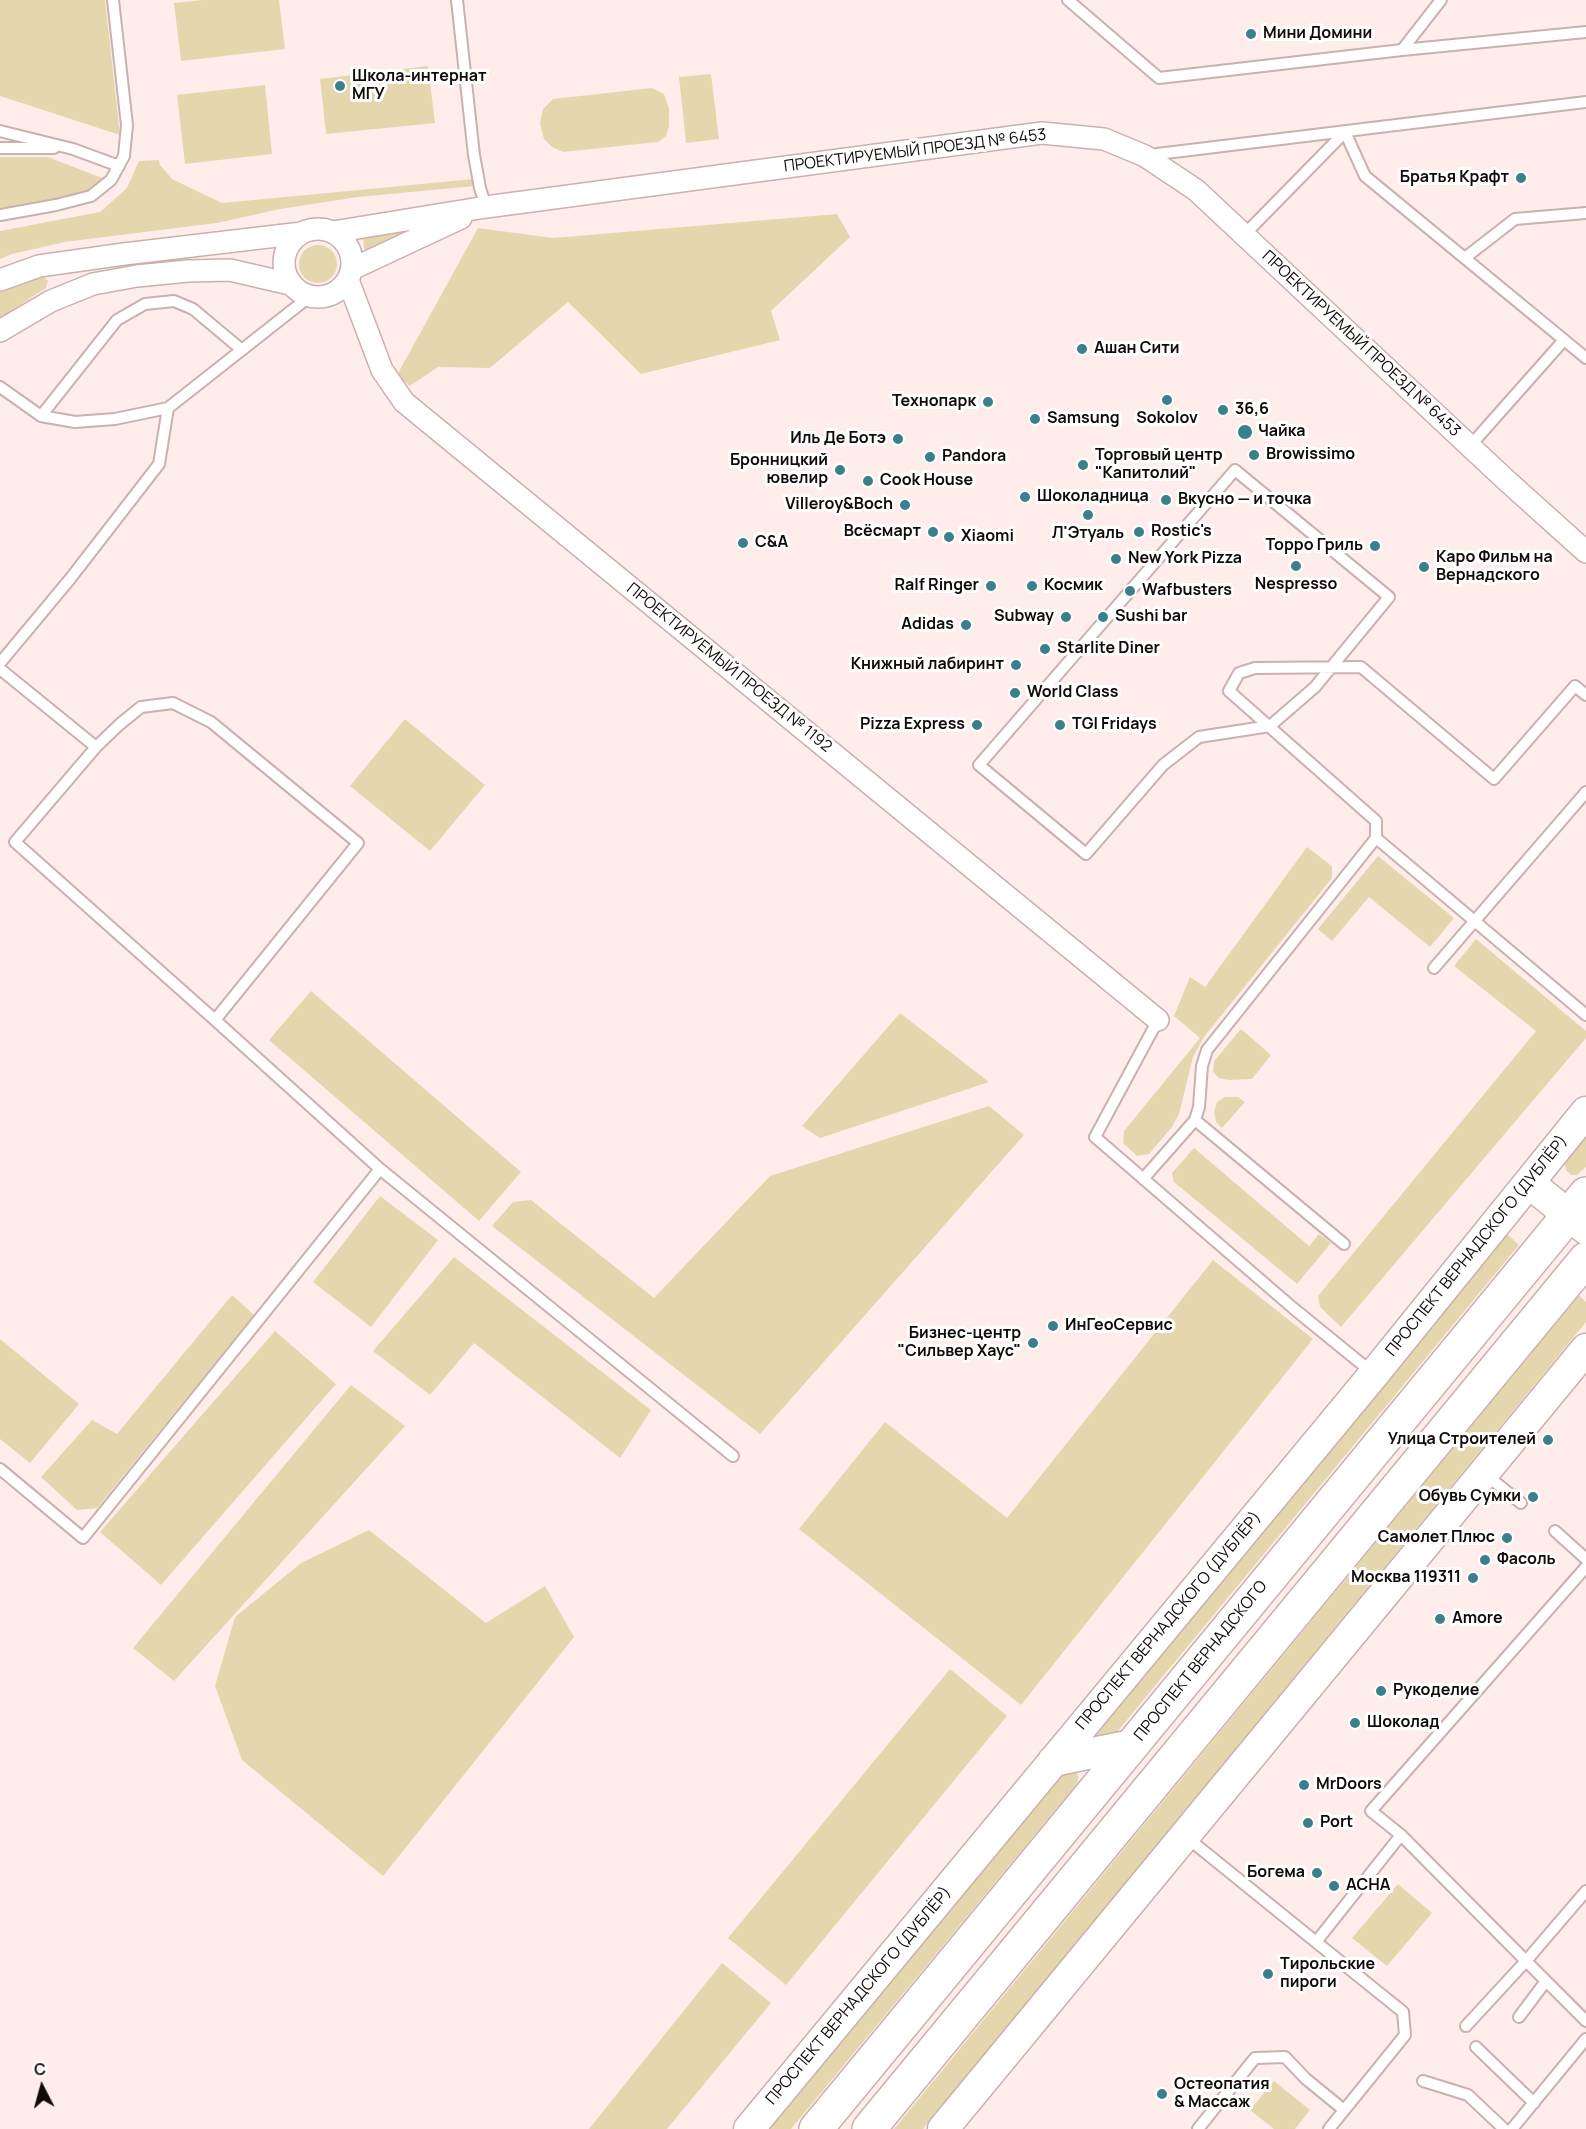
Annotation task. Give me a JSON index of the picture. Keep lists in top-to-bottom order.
{
  "streets": {
    "main road": ["ПРОСПЕКТ ВЕРНАДСКОГО"],
    "street": ["ПРОЕКТИРУЕМЫЙ ПРОЕЗД № 6453", "ПРОЕКТИРУЕМЫЙ ПРОЕЗД № 1192", "ПРОСПЕКТ ВЕРНАДСКОГО (ДУБЛЁР)"]
  },
  "crossings": [
    ["ПРОЕКТИРУЕМЫЙ ПРОЕЗД № 6453", "ПРОЕКТИРУЕМЫЙ ПРОЕЗД № 1192"]
  ],
  "places": [
    "Мини Домини",
    "Школа-интернат МГУ",
    "Братья Крафт",
    "Ашан Сити",
    "Sokolov",
    "Технопарк",
    "36,6",
    "Samsung",
    "Чайка",
    "Иль Де Ботэ",
    "Browissimo",
    "Pandora",
    "Торговый центр \"Капитолий\"",
    "Бронницкий ювелир",
    "Cook House",
    "Шоколадница",
    "Вкусно — и точка",
    "Villeroy&Boch",
    "Л'Этуаль",
    "Всёсмарт",
    "Rostic's",
    "Xiaomi",
    "C&A",
    "Торро Гриль",
    "New York Pizza",
    "Nespresso",
    "Каро Фильм на Вернадского",
    "Ralf Ringer",
    "Космик",
    "Wafbusters",
    "Subway",
    "Sushi bar",
    "Adidas",
    "Starlite Diner",
    "Книжный лабиринт",
    "World Class",
    "Pizza Express",
    "TGI Fridays",
    "ИнГеоСервис",
    "Бизнес-центр \"Сильвер Хаус\"",
    "Улица Строителей",
    "Обувь Сумки",
    "Самолет Плюс",
    "Фасоль",
    "Москва 119311",
    "Amore",
    "Рукоделие",
    "Шоколад",
    "MrDoors",
    "Port",
    "Богема",
    "ACHA",
    "Тирольские пироги",
    "Остеопатия & Массаж"
  ],
  "north": "top"
}
